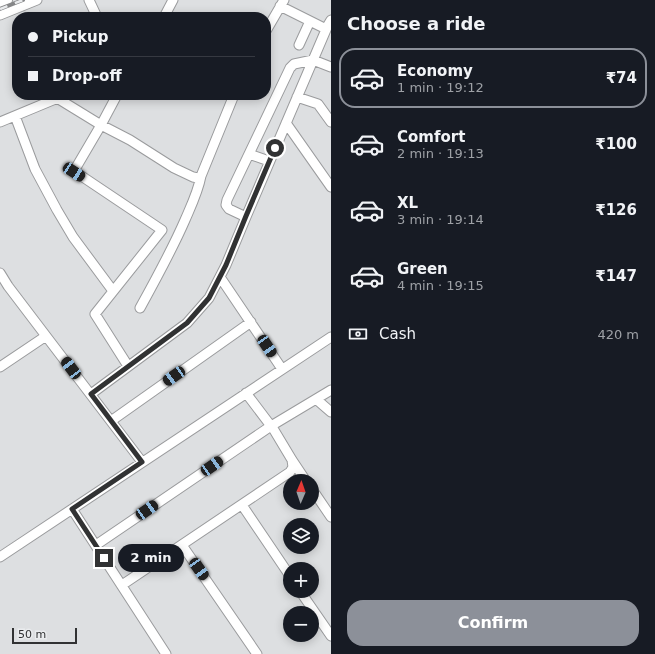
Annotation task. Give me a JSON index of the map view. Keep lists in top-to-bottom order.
{
  "scale_bar": "50 m",
  "north": "top",
  "page": {
    "heading": "Choose a ride",
    "banner": ["Pickup", "Drop-off"],
    "list": [
      {
        "name": "Economy",
        "note": "1 min · 19:12",
        "value": "₹74"
      },
      {
        "name": "Comfort",
        "note": "2 min · 19:13",
        "value": "₹100"
      },
      {
        "name": "XL",
        "note": "3 min · 19:14",
        "value": "₹126"
      },
      {
        "name": "Green",
        "note": "4 min · 19:15",
        "value": "₹147"
      }
    ],
    "pay": ["Cash", "420 m"],
    "map_buttons": ["+", "−"],
    "bubble": "2 min",
    "buttons": "Confirm",
    "scale": "50 m"
  }
}
